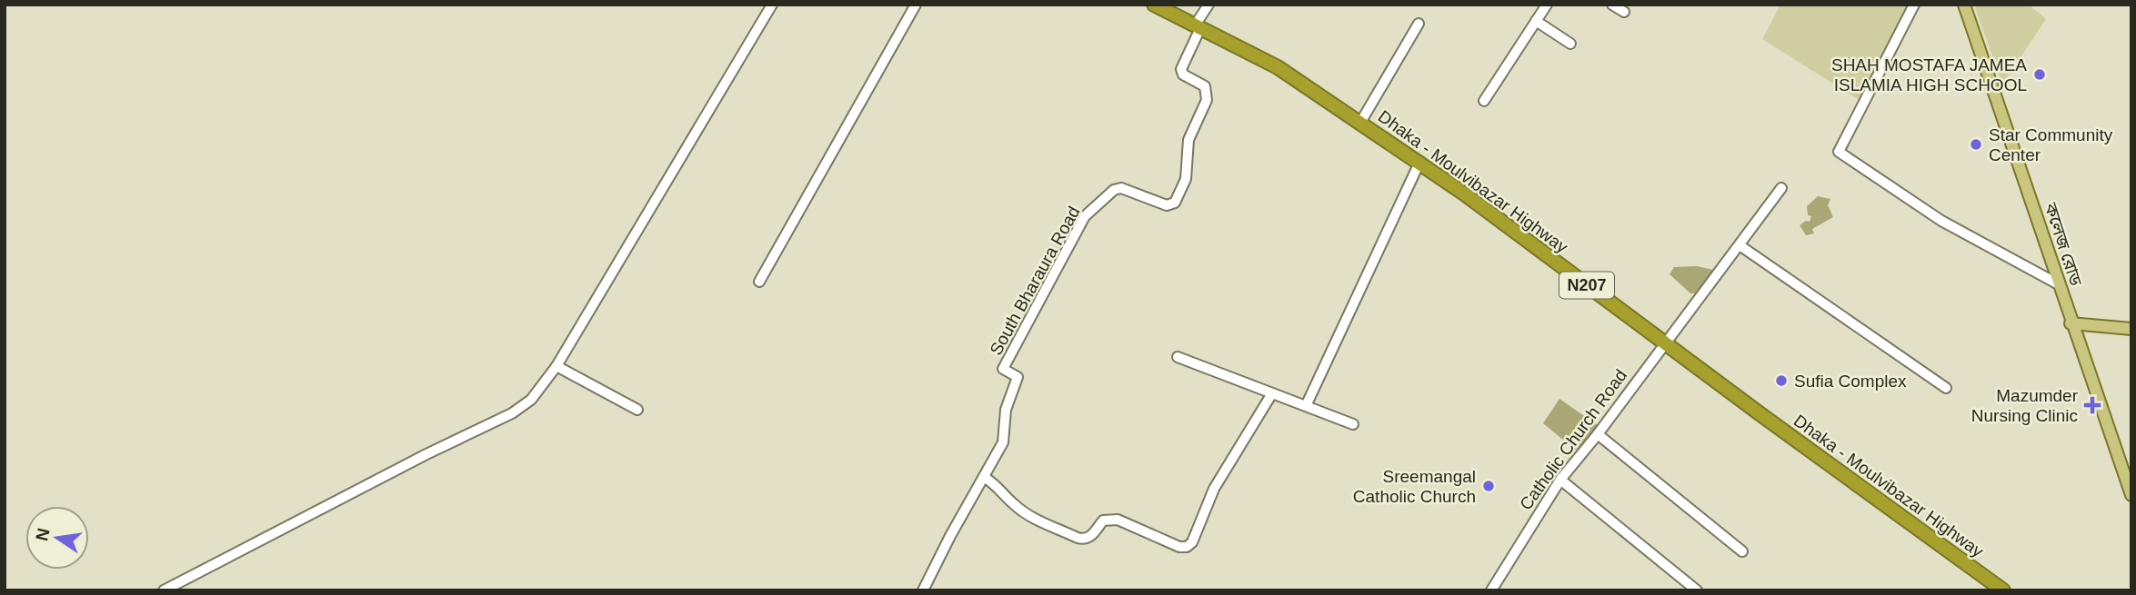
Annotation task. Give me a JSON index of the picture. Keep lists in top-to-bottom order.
{
  "streets": {
    "highway": ["Dhaka - Moulvibazar Highway", "N207"],
    "main road": ["কলেজ রোড"],
    "street": ["South Bharaura Road", "Catholic Church Road"]
  },
  "crossings": [
    ["Dhaka - Moulvibazar Highway", "South Bharaura Road"],
    ["Dhaka - Moulvibazar Highway", "Catholic Church Road"]
  ],
  "places": {
    "other": [
      "SHAH MOSTAFA JAMEA ISLAMIA HIGH SCHOOL",
      "Star Community Center",
      "Sufia Complex",
      "Sreemangal Catholic Church"
    ],
    "health": ["Mazumder Nursing Clinic"]
  },
  "north": "left"
}
